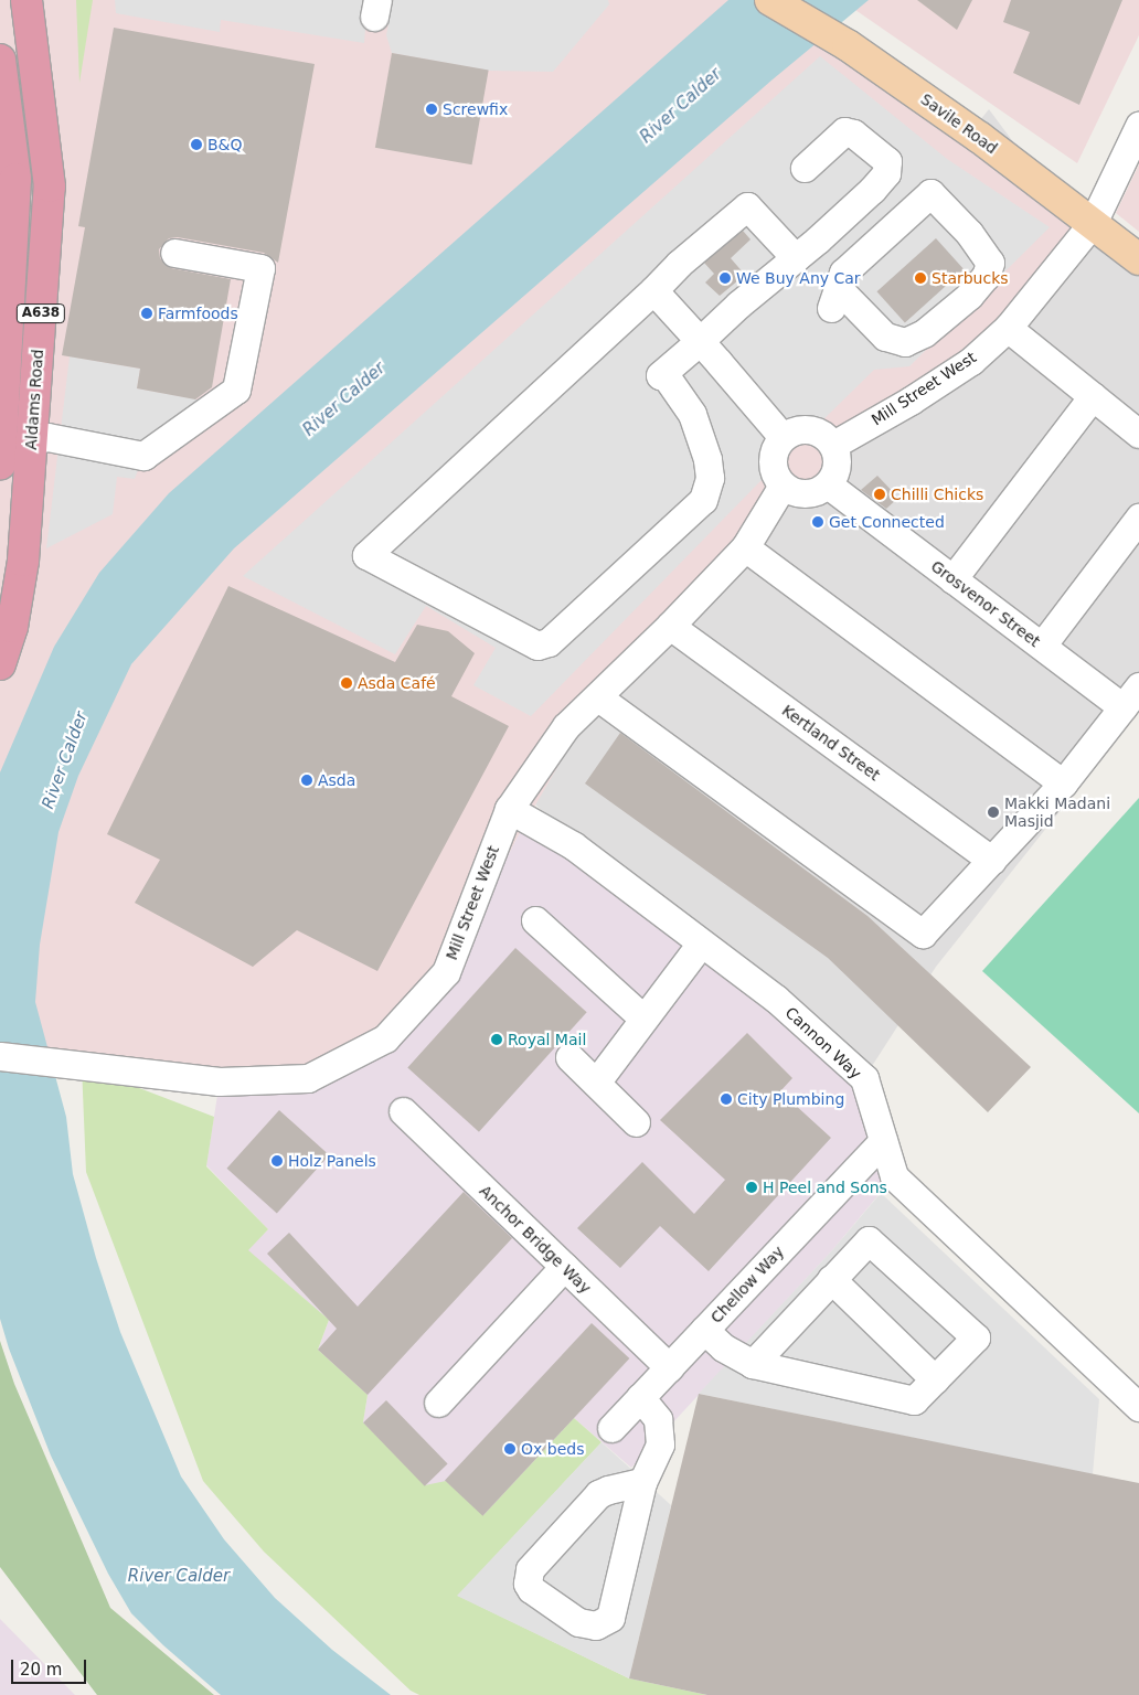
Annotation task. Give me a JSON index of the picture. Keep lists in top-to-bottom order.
{
  "streets": {
    "highway": ["A638", "Aldams Road"],
    "main road": ["Savile Road"],
    "street": [
      "Mill Street West",
      "Grosvenor Street",
      "Kertland Street",
      "Cannon Way",
      "Anchor Bridge Way",
      "Chellow Way"
    ]
  },
  "crossings": [
    ["Savile Road", "Mill Street West"],
    ["Mill Street West", "Grosvenor Street"],
    ["Mill Street West", "Kertland Street"],
    ["Mill Street West", "Cannon Way"],
    ["Cannon Way", "Chellow Way"],
    ["Anchor Bridge Way", "Chellow Way"]
  ],
  "water": ["River Calder"],
  "places": [
    "Screwfix",
    "B&Q",
    "We Buy Any Car",
    "Starbucks",
    "Farmfoods",
    "Chilli Chicks",
    "Get Connected",
    "Asda Café",
    "Asda",
    "Makki Madani Masjid",
    "Royal Mail",
    "City Plumbing",
    "Holz Panels",
    "H Peel and Sons",
    "Ox beds"
  ],
  "scale_bar": "20 m"
}
